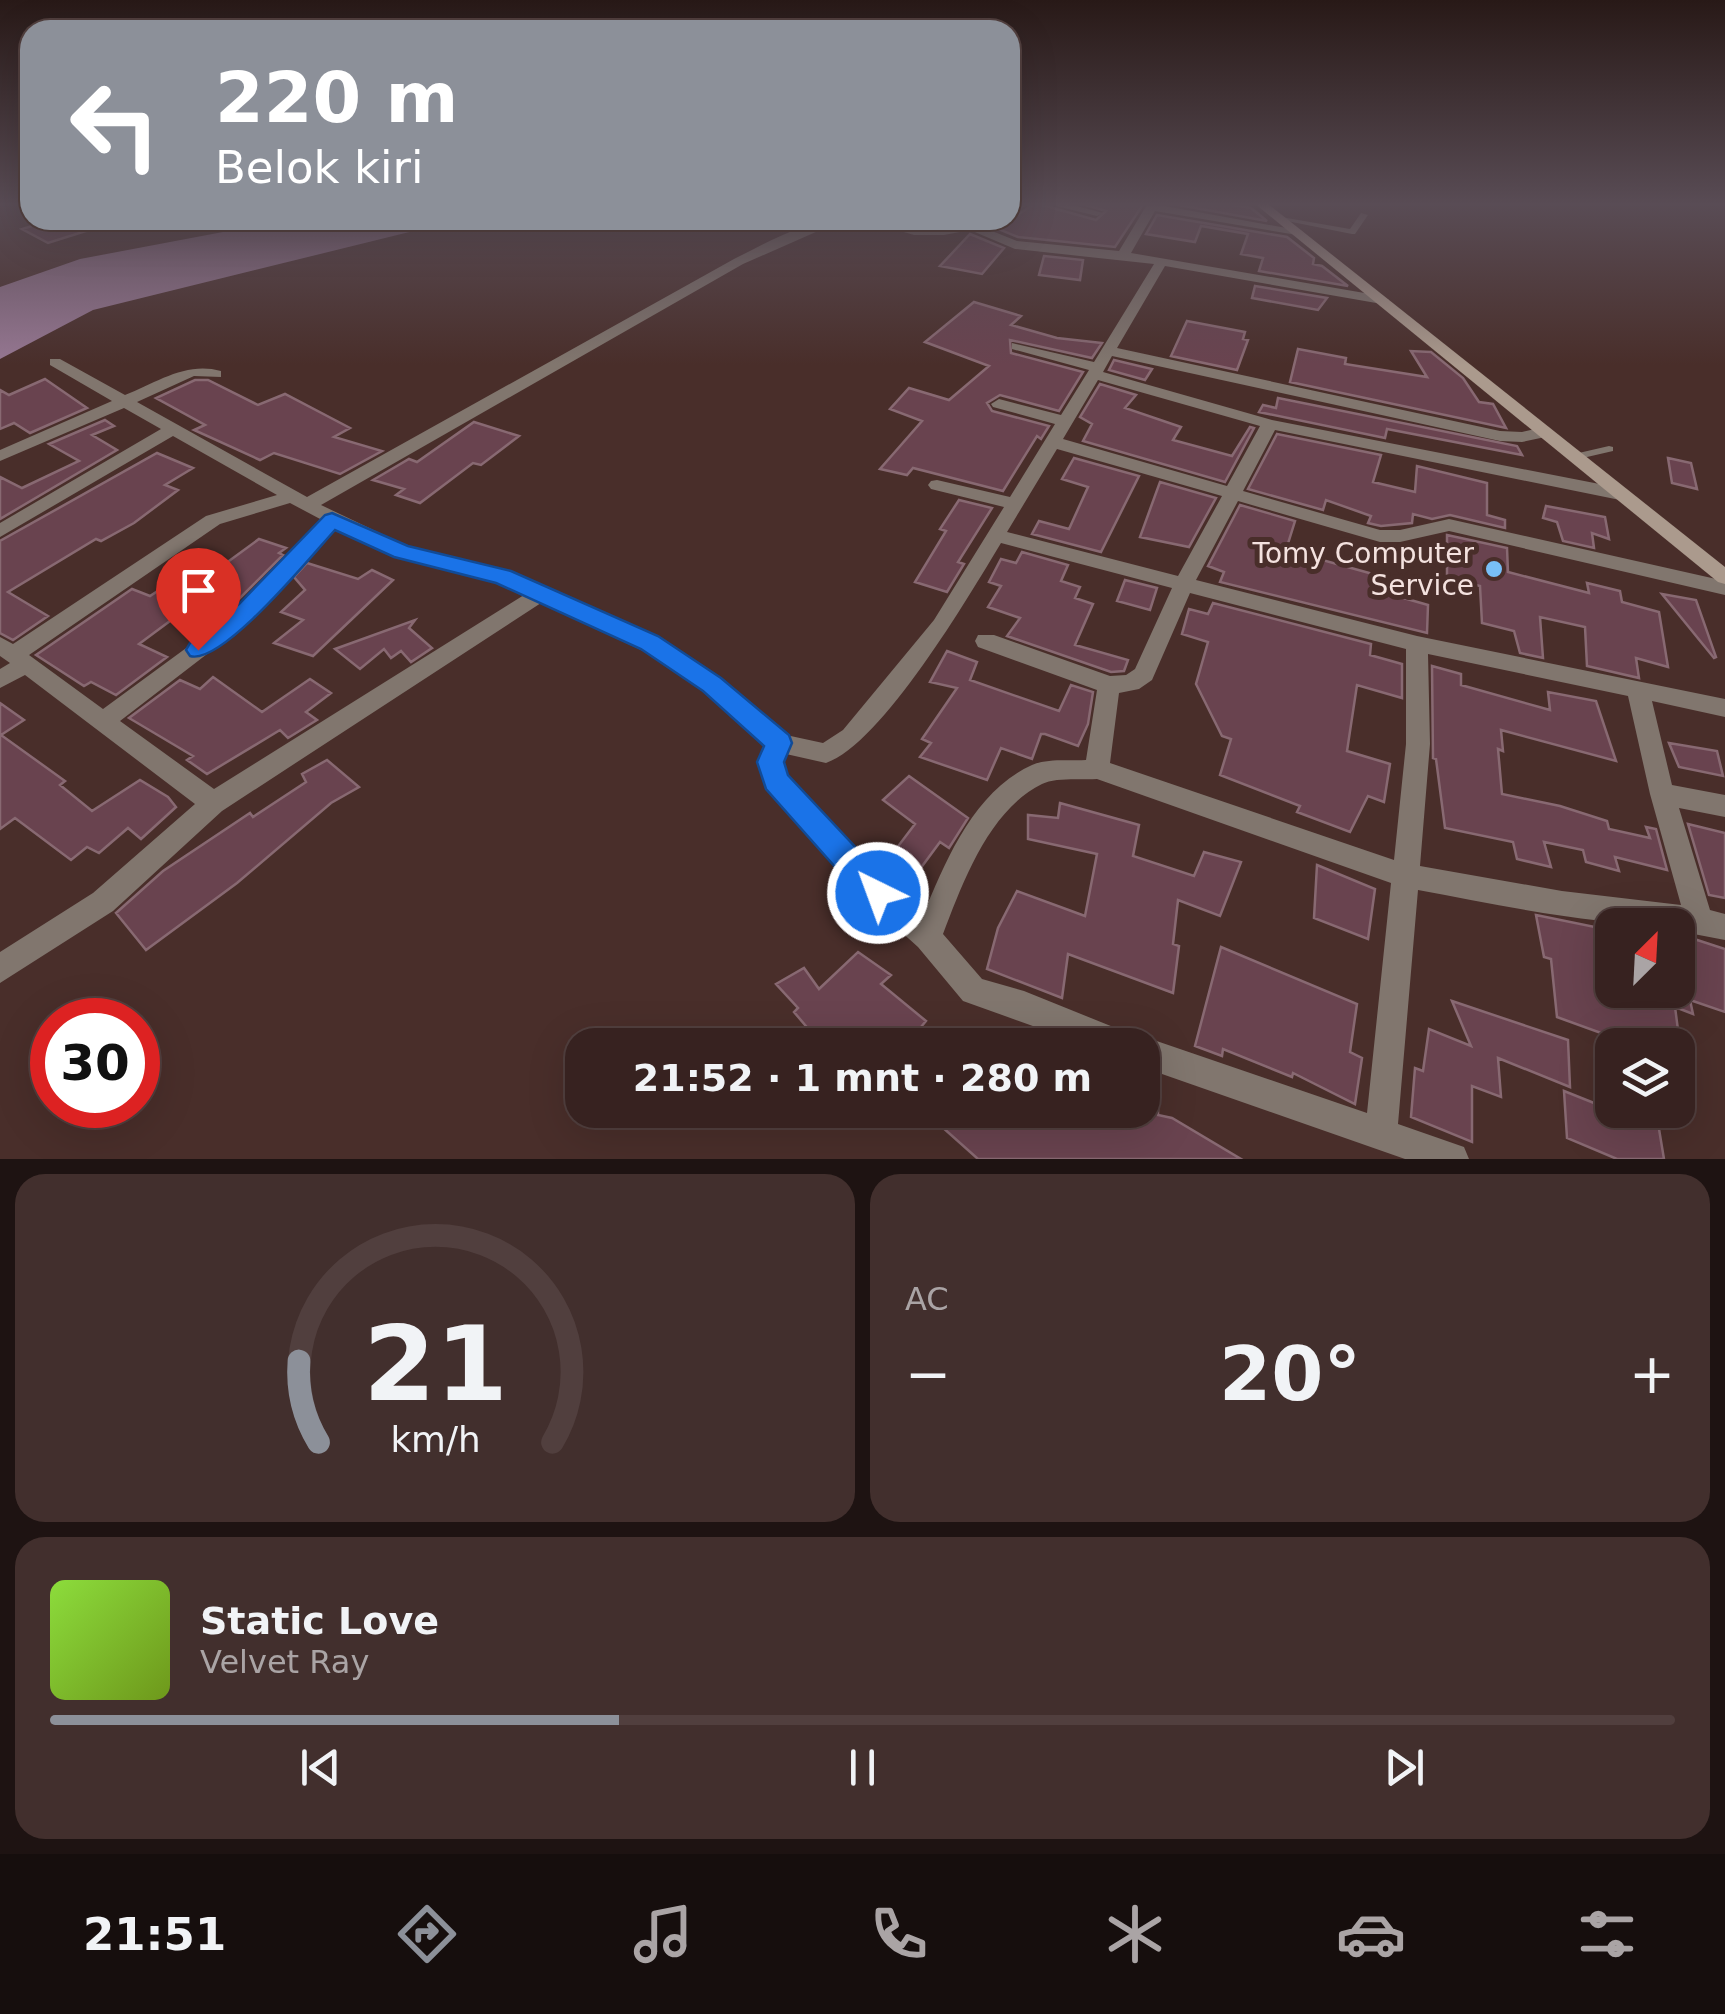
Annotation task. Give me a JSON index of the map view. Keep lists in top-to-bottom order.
{
  "places": ["Tomy Computer Service"],
  "north": "top right",
  "page": {
    "turn": ["220 m", "Belok kiri"],
    "limit": "30",
    "trip": "21:52 · 1 mnt · 280 m",
    "tile": "AC",
    "heat": ["−", "20°", "+"],
    "song": ["Static Love", "Velvet Ray"],
    "tabs": "21:51",
    "gauge": ["21", "km/h"]
  }
}
